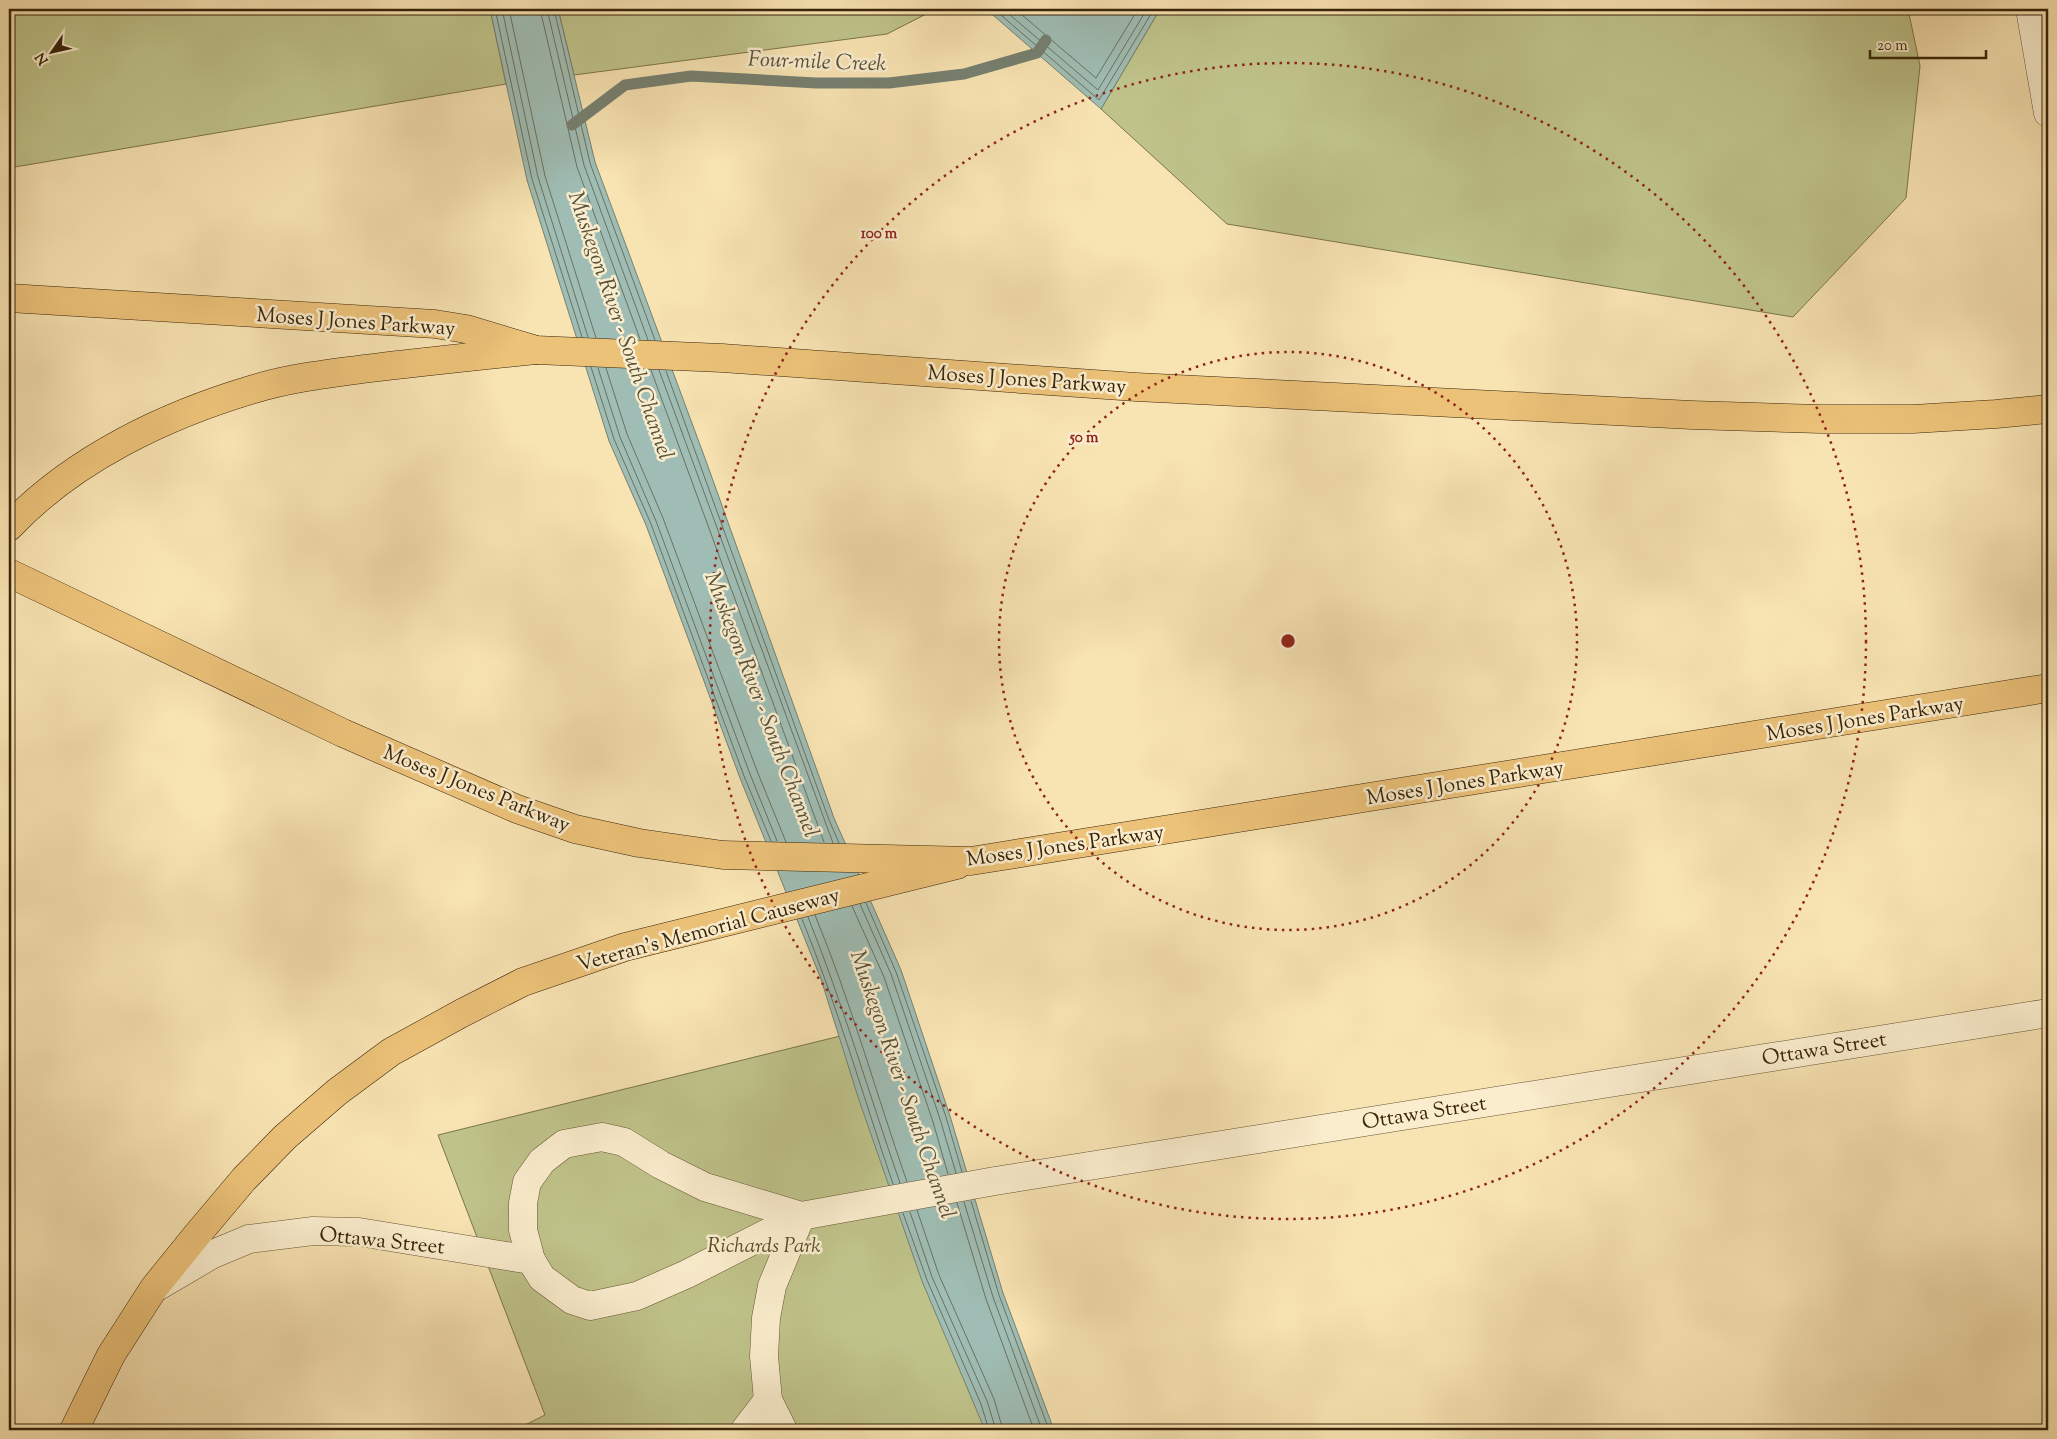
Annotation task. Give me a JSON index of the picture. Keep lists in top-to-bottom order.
{
  "streets": {
    "main road": ["Moses J Jones Parkway", "Veteran's Memorial Causeway"],
    "street": ["Ottawa Street"]
  },
  "crossings": [
    ["Moses J Jones Parkway", "Veteran's Memorial Causeway"],
    ["Veteran's Memorial Causeway", "Ottawa Street"]
  ],
  "water": ["Four-mile Creek", "Muskegon River - South Channel"],
  "parks": ["Richards Park"],
  "scale_bar": "20 m",
  "north": "bottom left",
  "rings": ["100 m", "50 m"]
}
